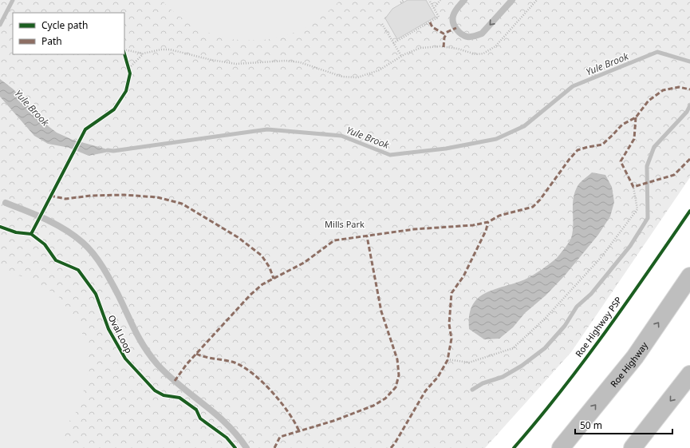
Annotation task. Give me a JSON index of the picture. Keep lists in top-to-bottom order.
{
  "streets": {
    "highway": ["Roe Highway"],
    "cycle path": ["Roe Highway PSP", "Oval Loop"]
  },
  "water": ["Yule Brook"],
  "parks": ["Mills Park"],
  "legend": ["Cycle path", "Path"],
  "scale_bar": "50 m"
}
